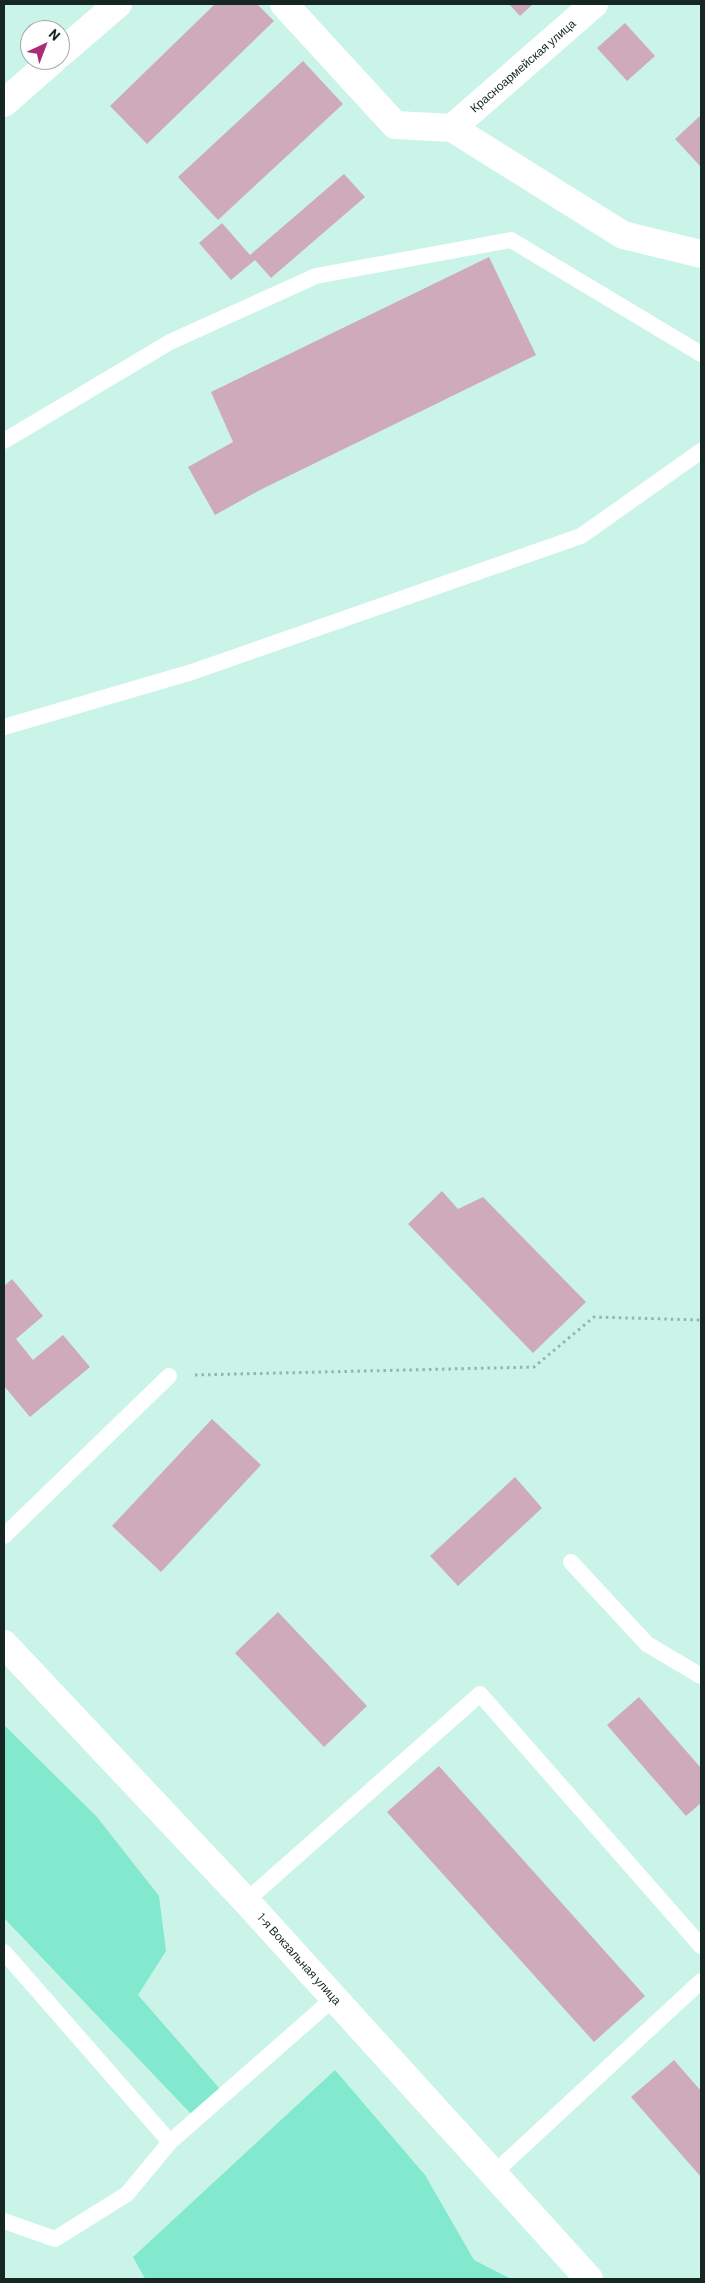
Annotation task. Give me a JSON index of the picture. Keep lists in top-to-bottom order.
{
  "streets": {
    "main road": ["Красноармейская улица", "1-я Вокзальная улица"]
  },
  "north": "top right"
}
